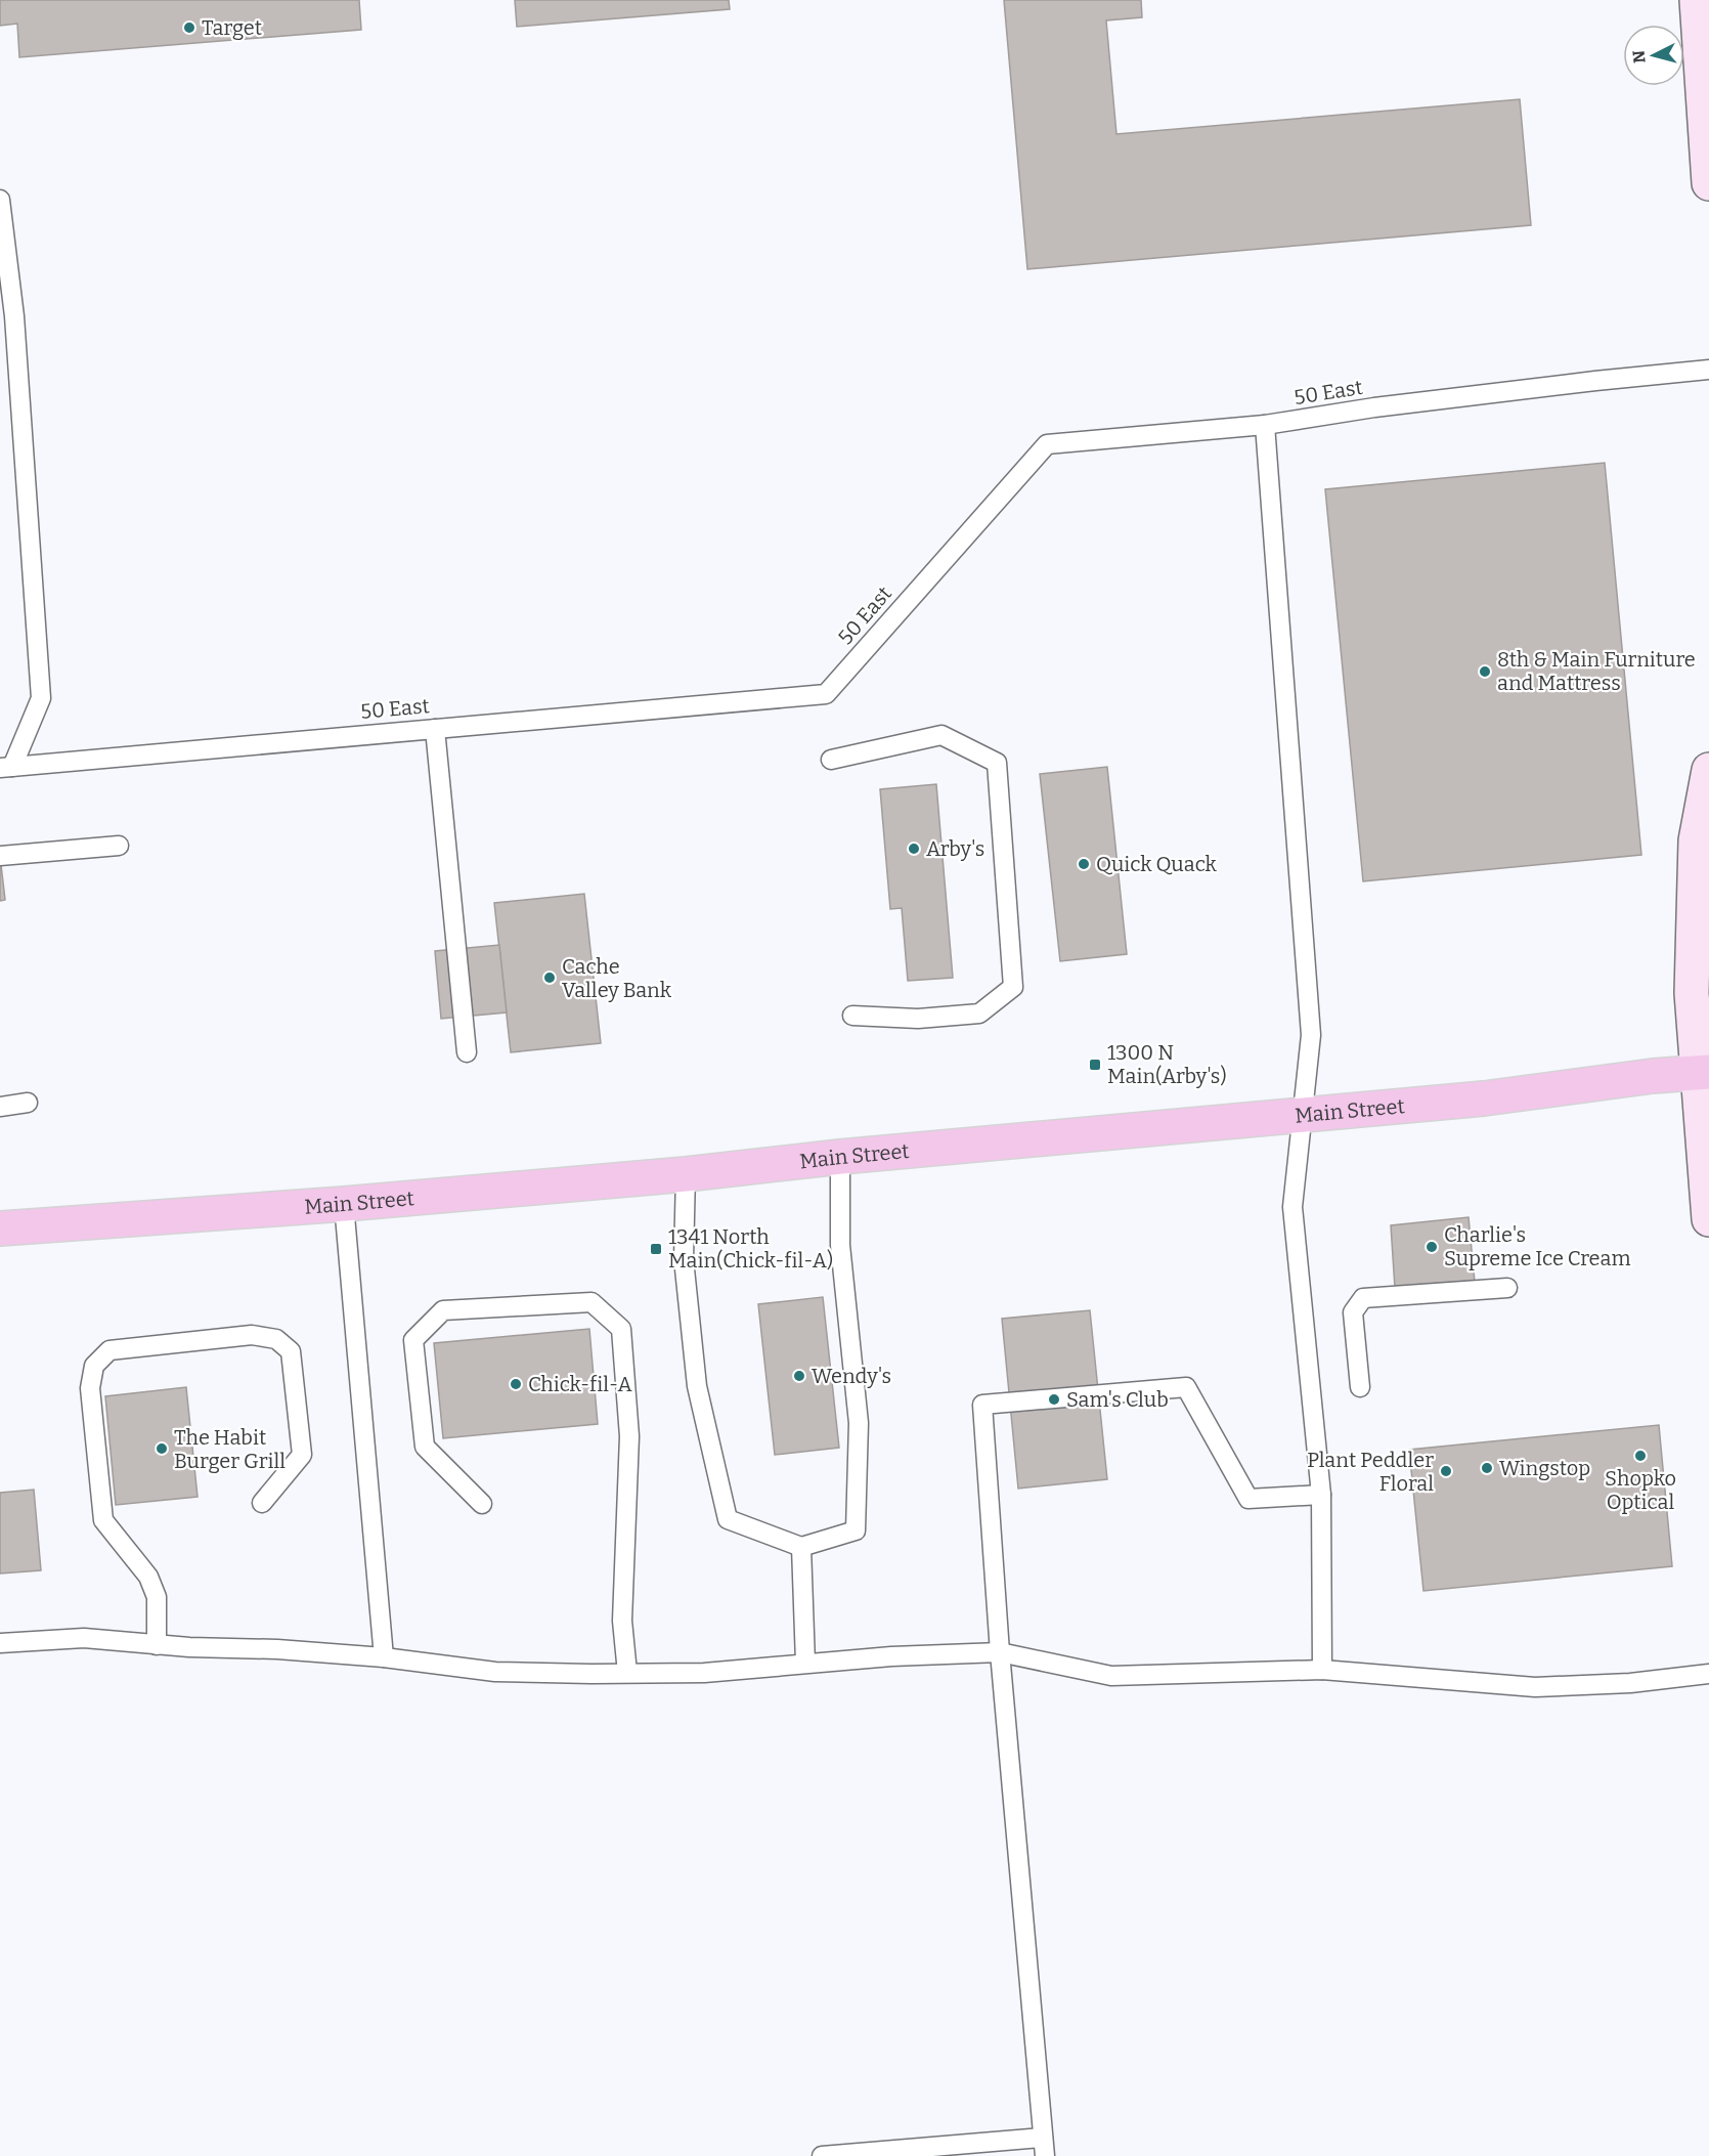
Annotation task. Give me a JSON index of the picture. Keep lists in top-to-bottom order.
{
  "streets": {
    "main road": ["Main Street"],
    "lane": ["50 East"]
  },
  "places": {
    "other": [
      "Target",
      "8th & Main Furniture and Mattress",
      "Arby's",
      "Quick Quack",
      "Cache Valley Bank",
      "Charlie's Supreme Ice Cream",
      "Wendy's",
      "Chick-fil-A",
      "Sam's Club",
      "The Habit Burger Grill",
      "Shopko Optical",
      "Wingstop",
      "Plant Peddler Floral"
    ],
    "transit": ["1300 N Main(Arby's)", "1341 North Main(Chick-fil-A)"]
  },
  "north": "left"
}
